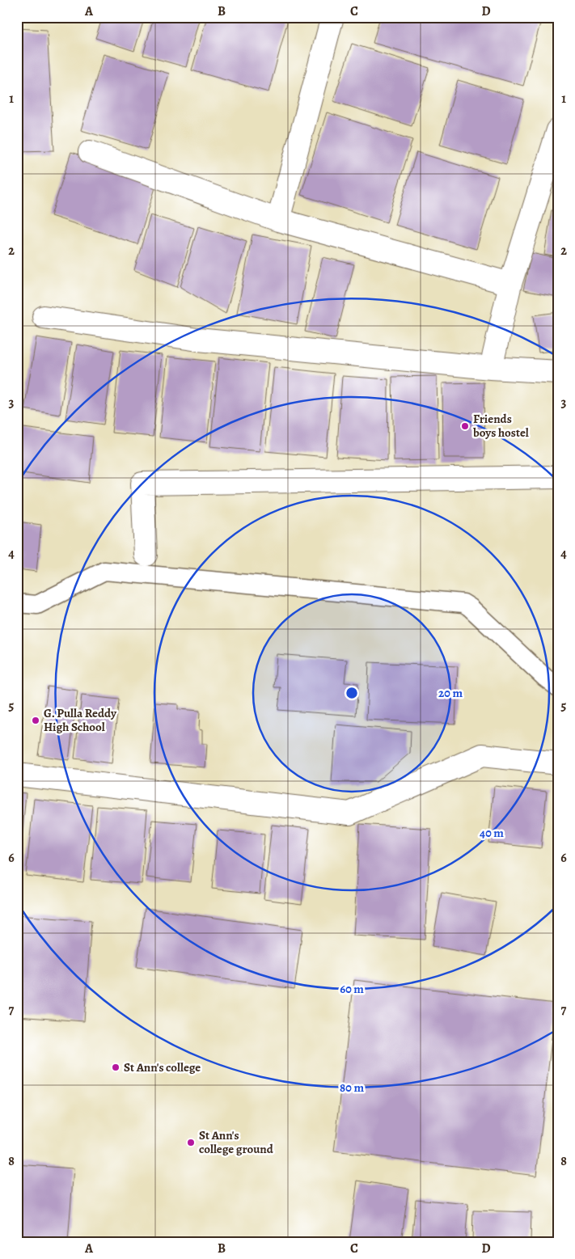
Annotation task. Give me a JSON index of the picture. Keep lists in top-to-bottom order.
{
  "places": [
    "Friends boys hostel",
    "G. Pulla Reddy High School",
    "St Ann's college",
    "St Ann's college ground"
  ],
  "grid": {
    "columns": [
      "A",
      "B",
      "C",
      "D"
    ],
    "rows": [
      "1",
      "2",
      "3",
      "4",
      "5",
      "6",
      "7",
      "8"
    ]
  },
  "rings": [
    "20 m",
    "40 m",
    "60 m",
    "80 m"
  ]
}
